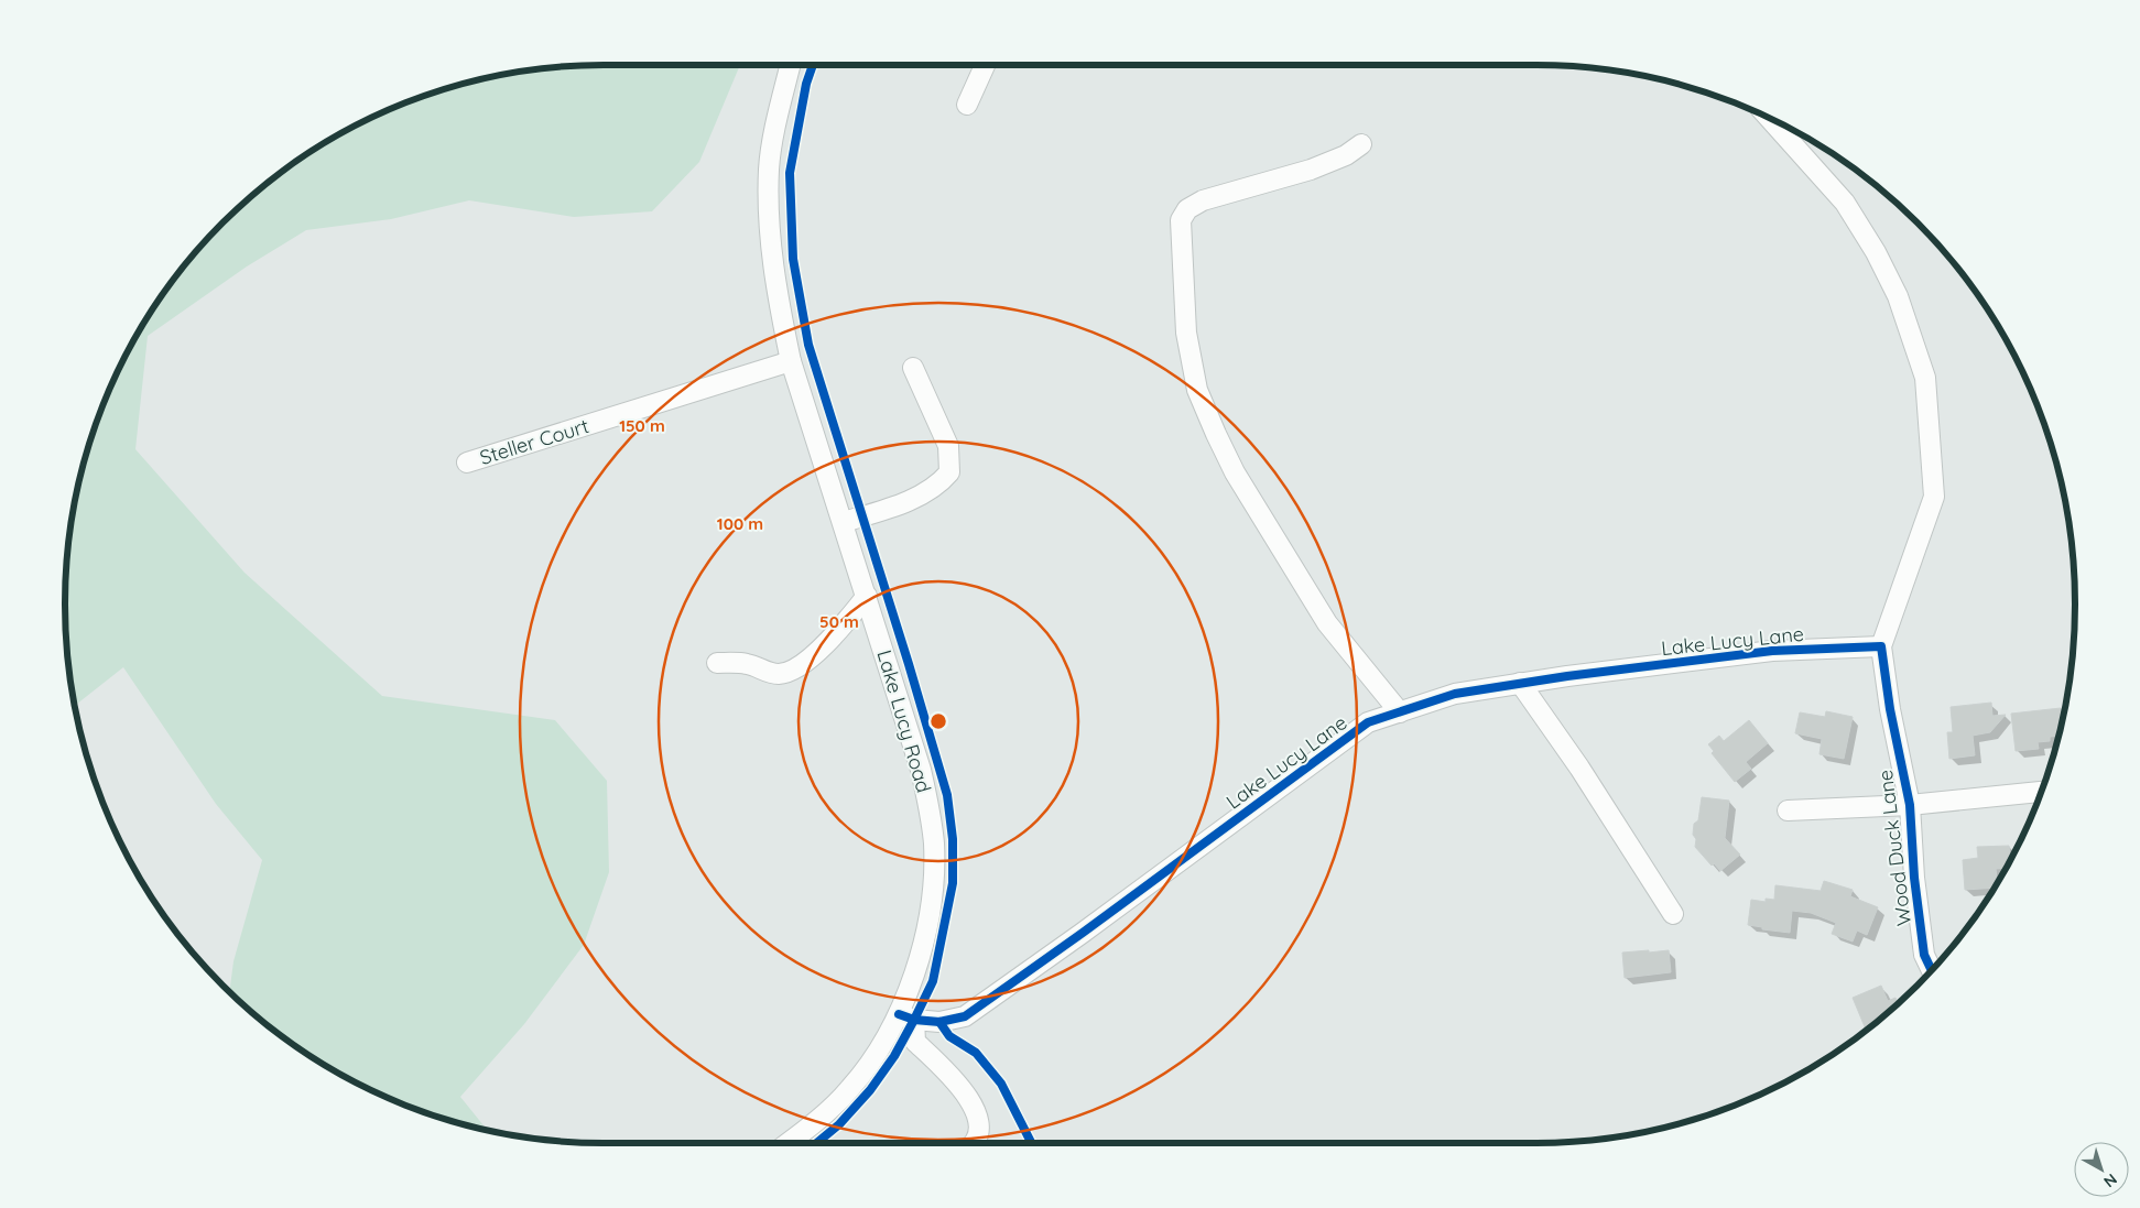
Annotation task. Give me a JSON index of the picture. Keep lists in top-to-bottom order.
{
  "streets": {
    "street": [
      "Steller Court",
      "Lake Lucy Lane",
      "Lake Lucy Road",
      "Wood Duck Lane"
    ]
  },
  "crossings": [
    ["Steller Court", "Lake Lucy Road"],
    ["Lake Lucy Lane", "Lake Lucy Road"],
    ["Lake Lucy Lane", "Wood Duck Lane"]
  ],
  "north": "bottom right",
  "rings": ["150 m", "100 m", "50 m"]
}
